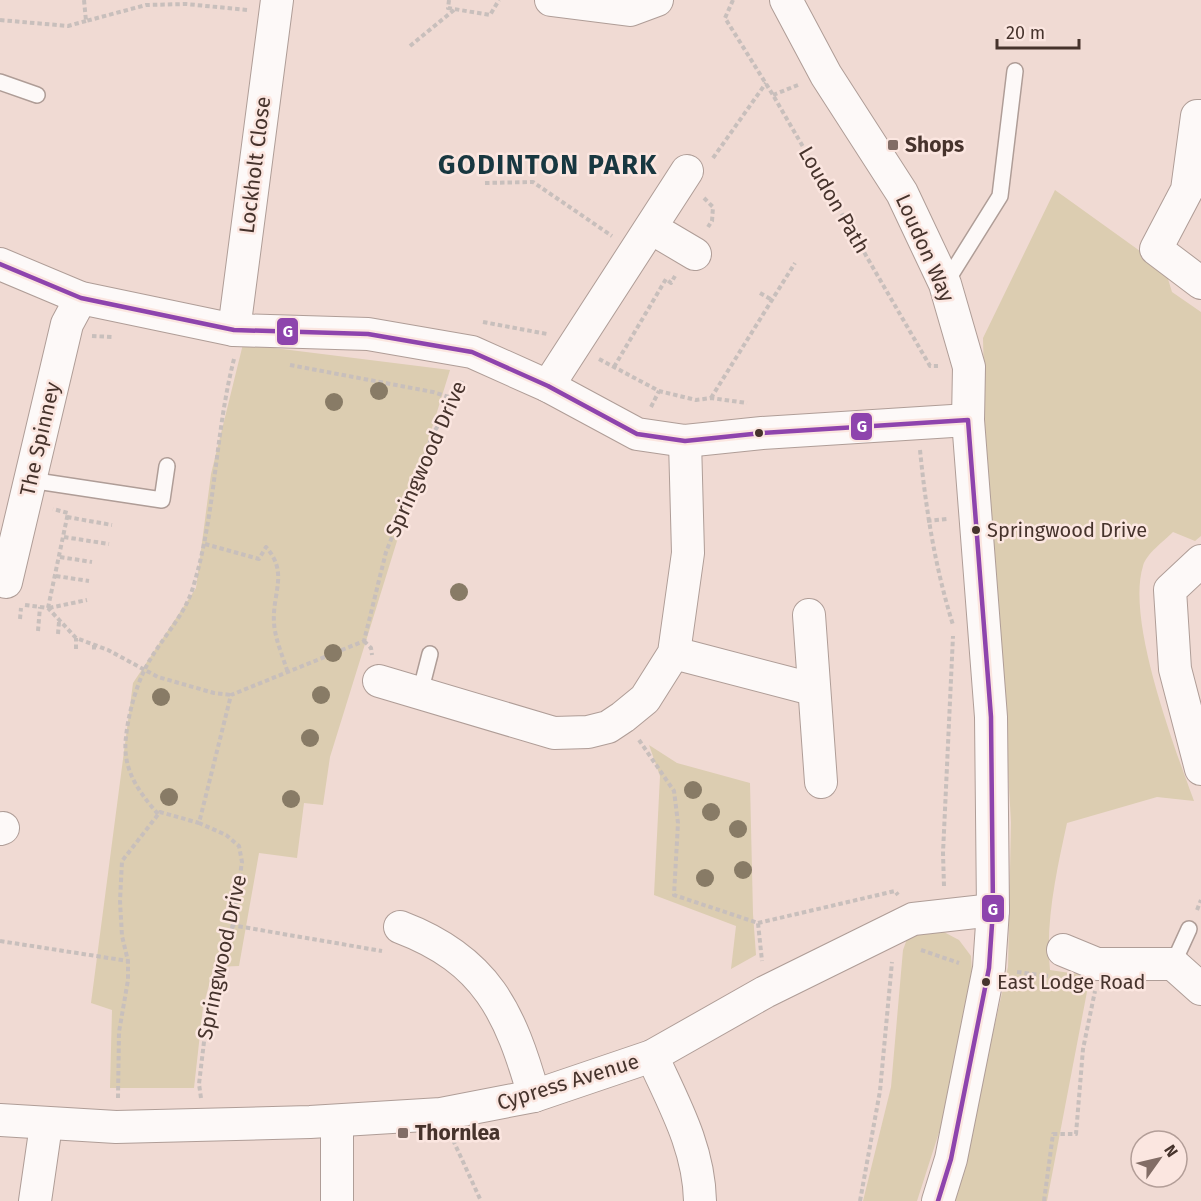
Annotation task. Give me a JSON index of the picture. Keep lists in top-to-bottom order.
{
  "streets": {
    "street": [
      "Lockholt Close",
      "Loudon Way",
      "The Spinney",
      "Springwood Drive",
      "Cypress Avenue"
    ],
    "path": ["Loudon Path"]
  },
  "crossings": [
    ["Lockholt Close", "Springwood Drive"],
    ["Loudon Path", "Loudon Way"],
    ["Loudon Way", "Springwood Drive"],
    ["Loudon Way", "Cypress Avenue"],
    ["The Spinney", "Springwood Drive"],
    ["Springwood Drive", "Cypress Avenue"]
  ],
  "districts": ["GODINTON PARK"],
  "places": {
    "transit": ["Shops", "Thornlea"],
    "other": ["Springwood Drive", "East Lodge Road"]
  },
  "lines": ["transit line G"],
  "scale_bar": "20 m",
  "north": "top right"
}
